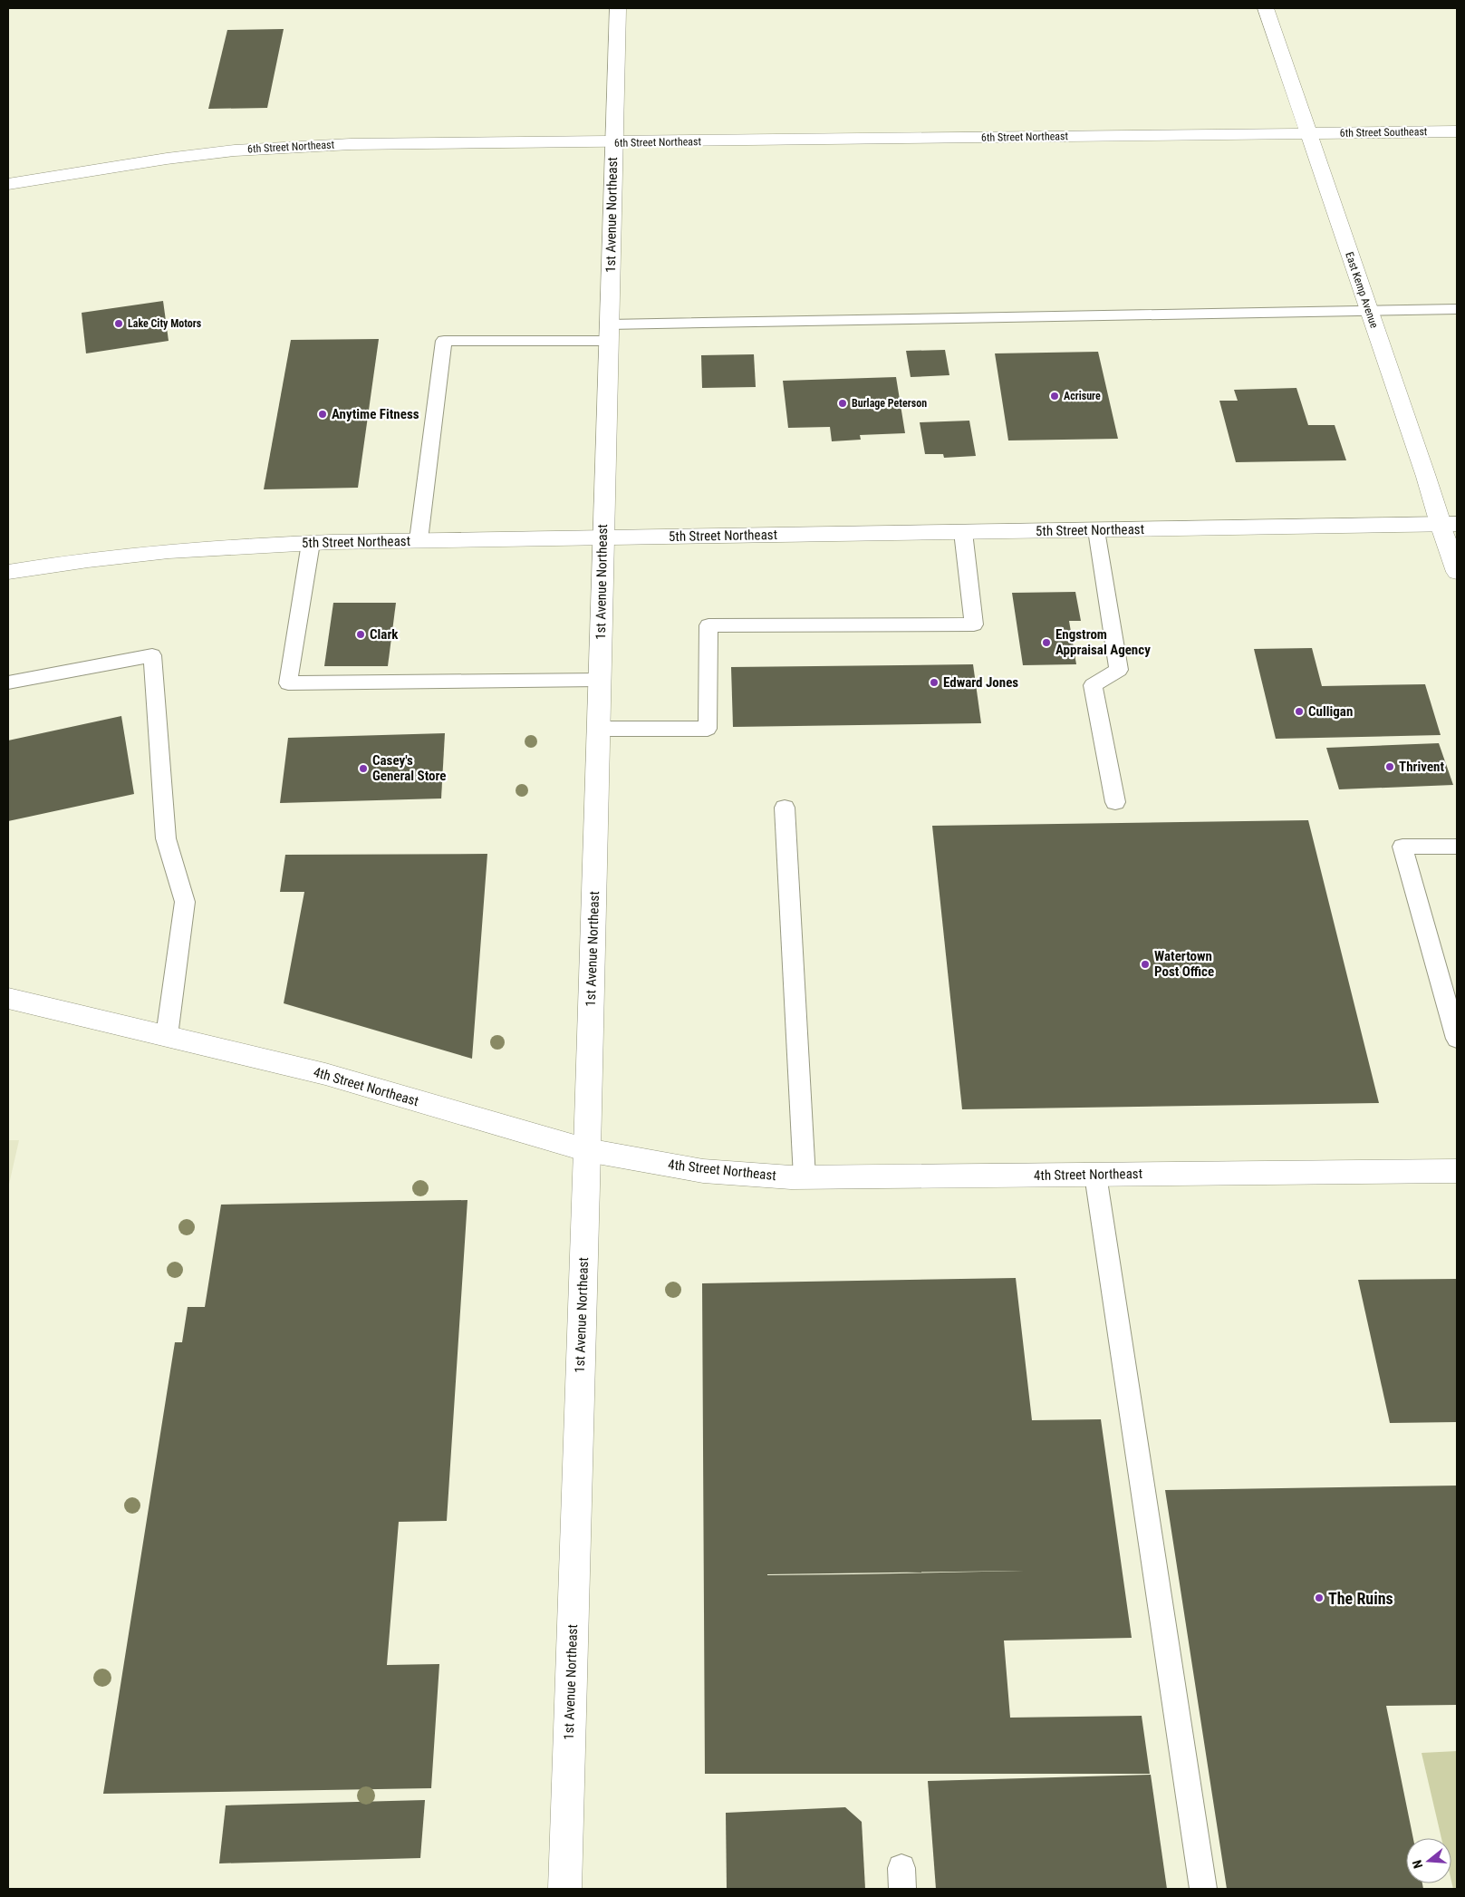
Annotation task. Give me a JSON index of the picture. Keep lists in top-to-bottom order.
{
  "streets": {
    "street": [
      "6th Street Southeast",
      "6th Street Northeast",
      "1st Avenue Northeast",
      "East Kemp Avenue",
      "5th Street Northeast",
      "4th Street Northeast"
    ]
  },
  "crossings": [
    ["6th Street Southeast", "6th Street Northeast"],
    ["6th Street Southeast", "East Kemp Avenue"],
    ["6th Street Northeast", "1st Avenue Northeast"],
    ["6th Street Northeast", "East Kemp Avenue"],
    ["1st Avenue Northeast", "5th Street Northeast"],
    ["1st Avenue Northeast", "4th Street Northeast"],
    ["East Kemp Avenue", "5th Street Northeast"]
  ],
  "places": [
    "Lake City Motors",
    "Acrisure",
    "Burlage Peterson",
    "Anytime Fitness",
    "Clark",
    "Engstrom Appraisal Agency",
    "Edward Jones",
    "Culligan",
    "Thrivent",
    "Casey's General Store",
    "Watertown Post Office",
    "The Ruins"
  ],
  "north": "left"
}
